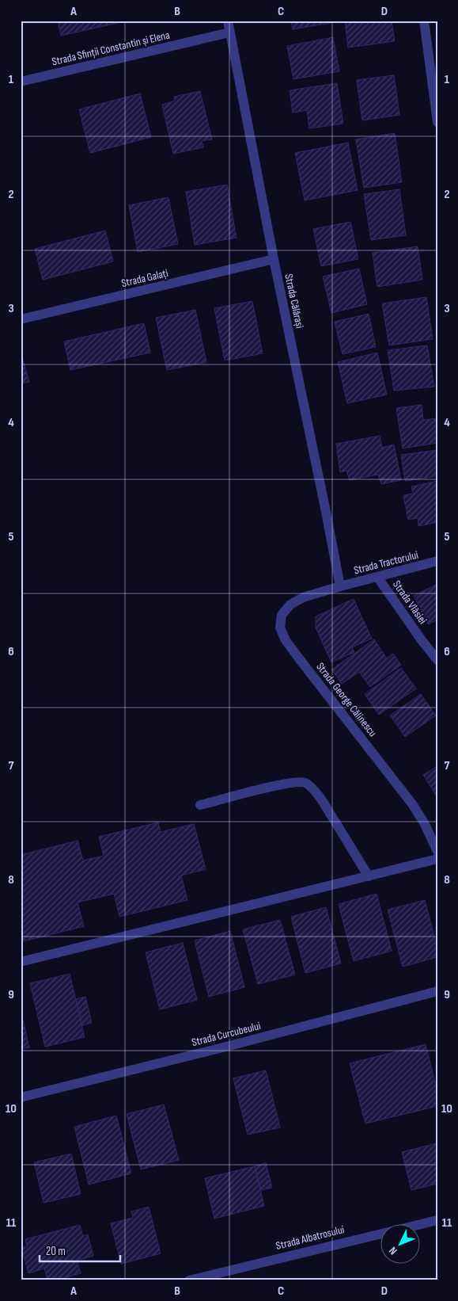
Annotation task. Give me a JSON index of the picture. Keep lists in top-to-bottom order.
{
  "streets": {
    "street": [
      "Strada Sfinții Constantin și Elena",
      "Strada Galați",
      "Strada Călărași",
      "Strada Tractorului",
      "Strada Vlăsiei",
      "Strada George Călinescu",
      "Strada Curcubeului",
      "Strada Albatrosului"
    ]
  },
  "crossings": [
    ["Strada Sfinții Constantin și Elena", "Strada Călărași"],
    ["Strada Galați", "Strada Călărași"],
    ["Strada Călărași", "Strada Tractorului"],
    ["Strada Călărași", "Strada George Călinescu"],
    ["Strada Tractorului", "Strada Vlăsiei"],
    ["Strada Tractorului", "Strada George Călinescu"]
  ],
  "scale_bar": "20 m",
  "north": "bottom left",
  "grid": {
    "columns": [
      "A",
      "B",
      "C",
      "D"
    ],
    "rows": [
      "1",
      "2",
      "3",
      "4",
      "5",
      "6",
      "7",
      "8",
      "9",
      "10",
      "11"
    ]
  }
}
